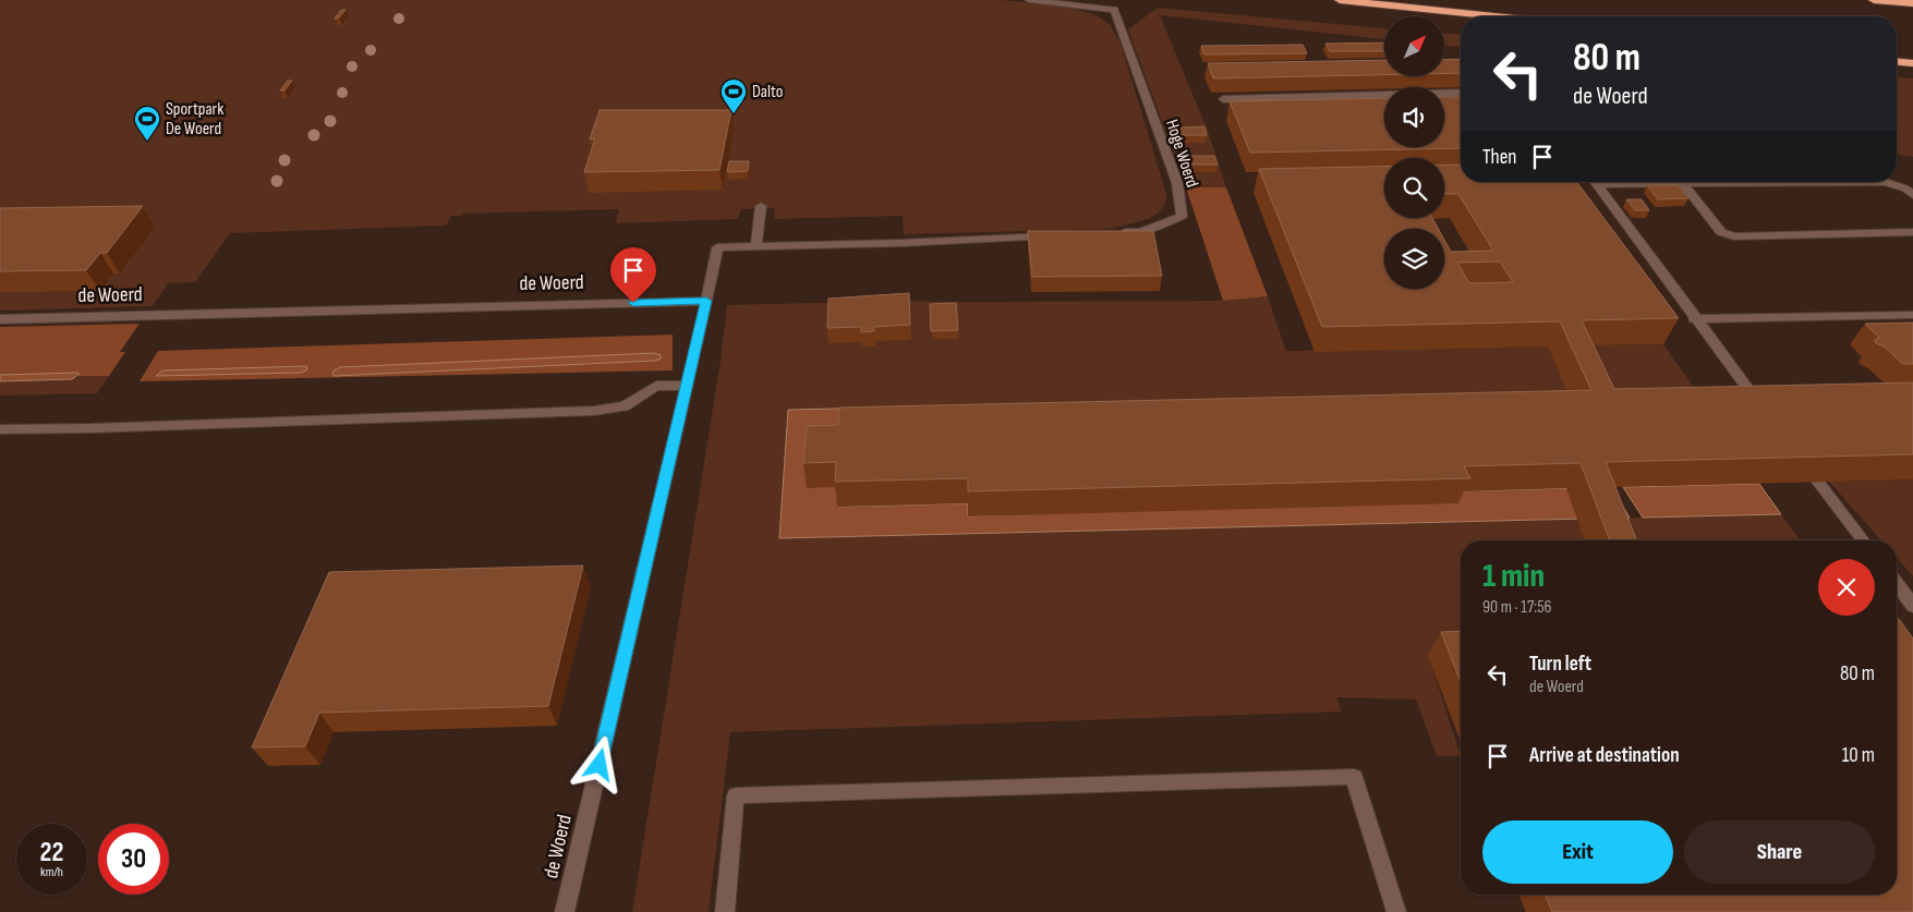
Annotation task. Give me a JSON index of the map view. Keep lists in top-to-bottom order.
{
  "streets": {
    "street": ["Hoge Woerd", "de Woerd"]
  },
  "places": {
    "sports": ["Dalto", "Sportpark De Woerd"]
  },
  "north": "top right",
  "page": {
    "turn": ["80 m", "de Woerd"],
    "then": "Then",
    "heading": ["1 min", "90 m · 17:56"],
    "list": [
      {
        "name": "Turn left",
        "note": "de Woerd",
        "value": "80 m"
      },
      {
        "name": "Arrive at destination",
        "value": "10 m"
      }
    ],
    "buttons": ["Exit", "Share"],
    "speed": "22 km/h",
    "limit": "30"
  }
}
